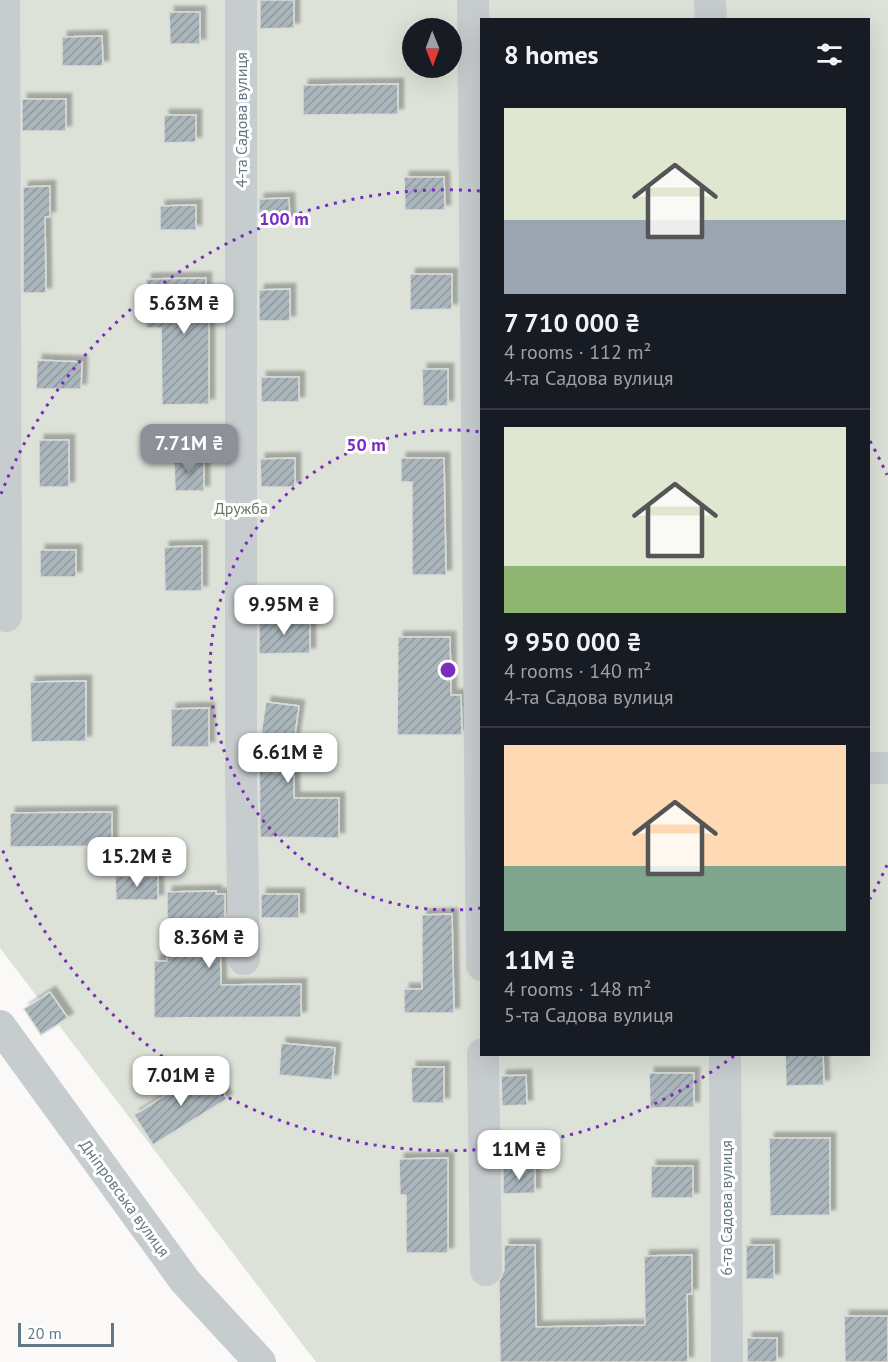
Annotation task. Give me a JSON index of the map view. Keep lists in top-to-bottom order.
{
  "streets": {
    "street": ["4-та Садова вулиця", "Дніпровська вулиця", "6-та Садова вулиця"]
  },
  "parks": ["Дружба"],
  "scale_bar": "20 m",
  "north": "bottom",
  "page": {
    "heading": "8 homes",
    "list": [
      {
        "name": "7 710 000 ₴",
        "note": "4 rooms · 112 m² · 4-та Садова вулиця"
      },
      {
        "name": "9 950 000 ₴",
        "note": "4 rooms · 140 m² · 4-та Садова вулиця"
      },
      {
        "name": "11M ₴",
        "note": "4 rooms · 148 m² · 5-та Садова вулиця"
      }
    ],
    "price": [
      "5.63M ₴",
      "7.71M ₴",
      "9.95M ₴",
      "6.61M ₴",
      "15.2M ₴",
      "8.36M ₴",
      "7.01M ₴",
      "11M ₴"
    ],
    "scale": "20 m"
  },
  "rings": ["100 m", "50 m"]
}
